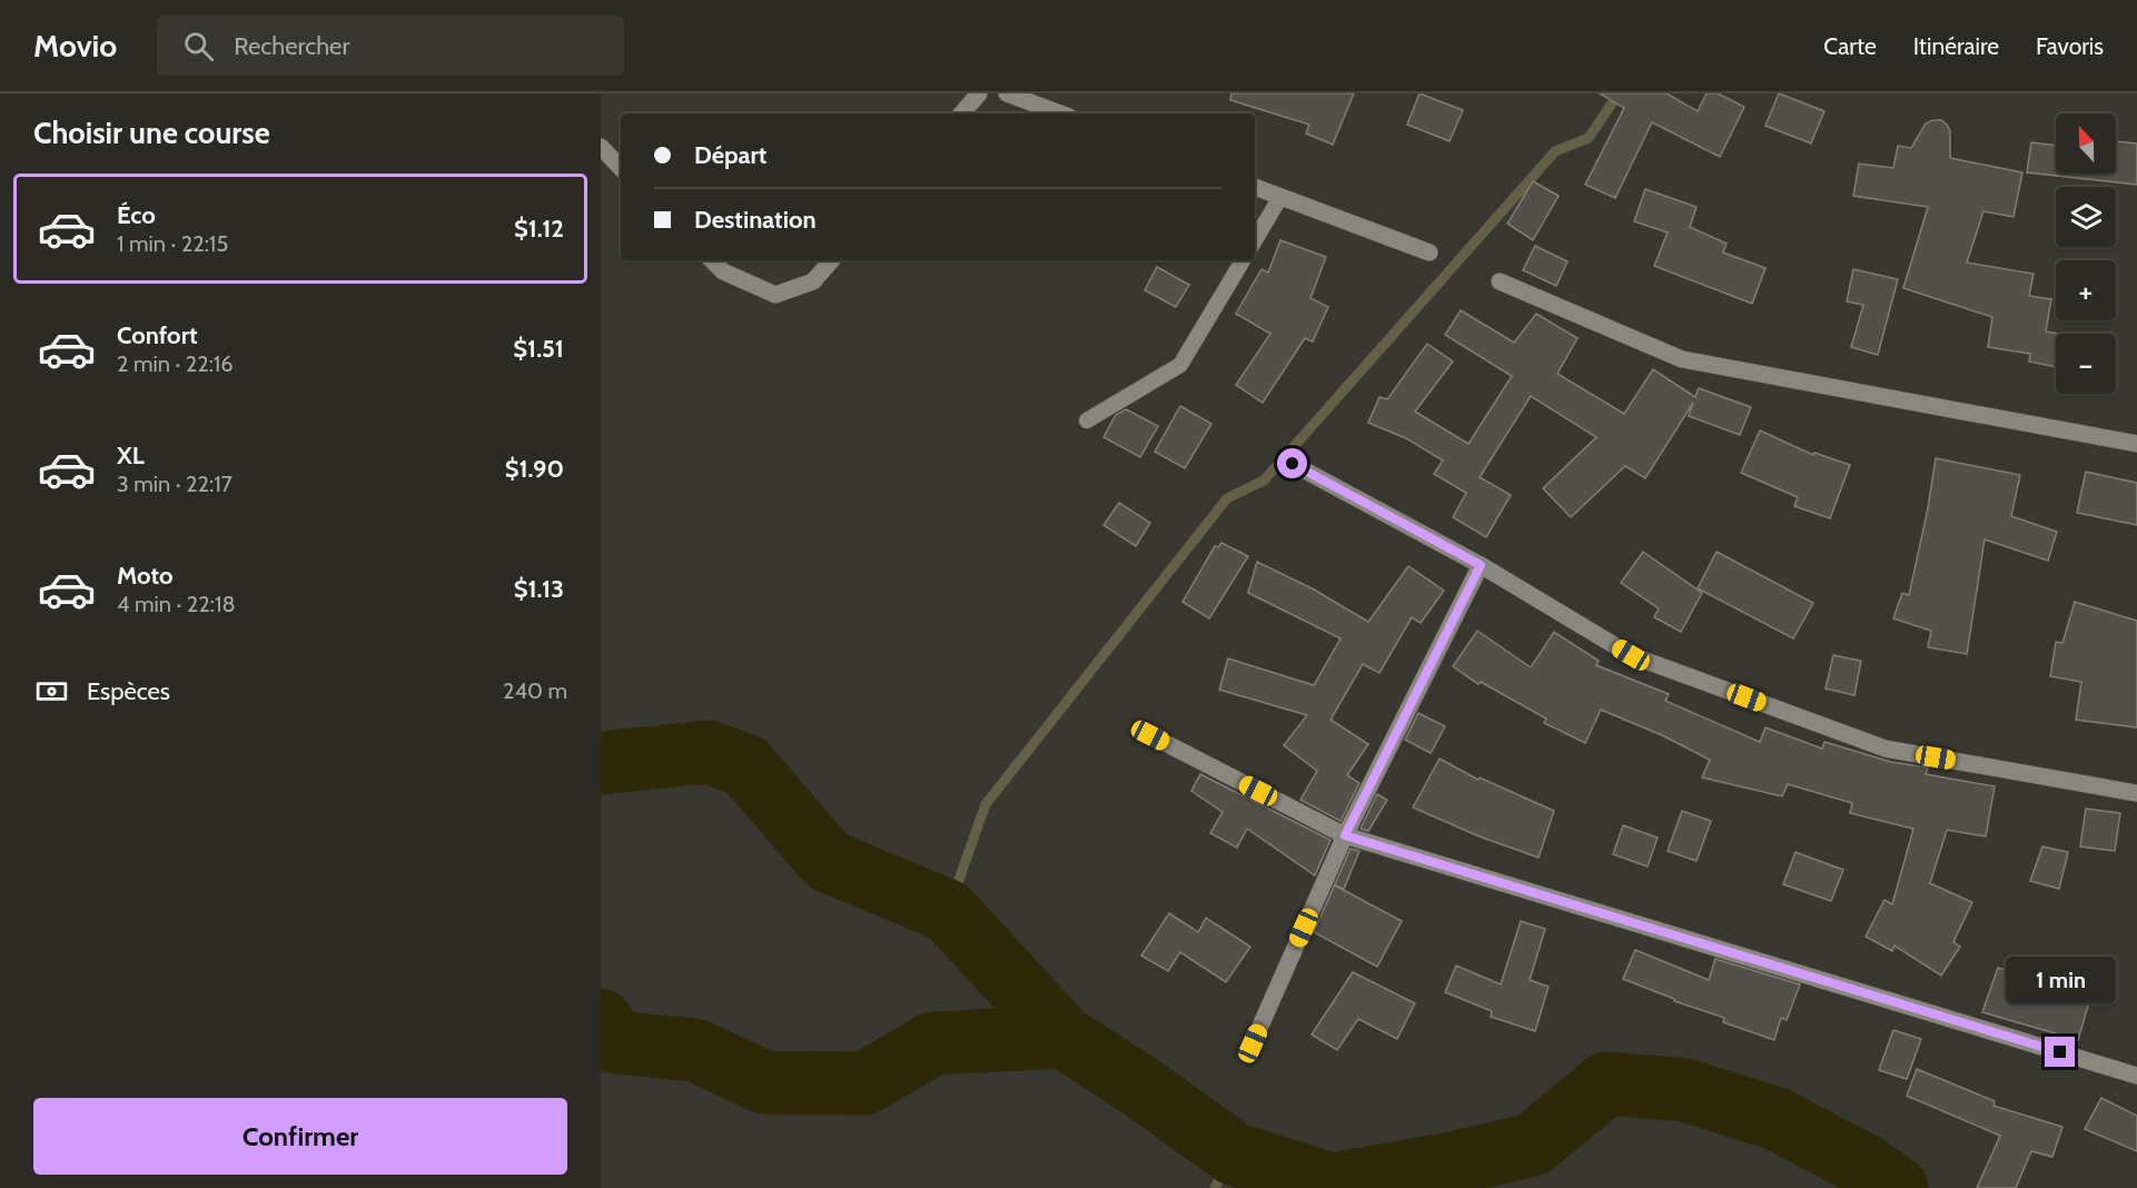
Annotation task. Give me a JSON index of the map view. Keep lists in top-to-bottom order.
{
  "north": "top",
  "page": {
    "header": "Movio",
    "search": "Rechercher",
    "nav": ["Carte", "Itinéraire", "Favoris"],
    "heading": "Choisir une course",
    "map_buttons": ["+", "−"],
    "banner": ["Départ", "Destination"],
    "list": [
      {
        "name": "Éco",
        "note": "1 min · 22:15",
        "value": "$1.12"
      },
      {
        "name": "Confort",
        "note": "2 min · 22:16",
        "value": "$1.51"
      },
      {
        "name": "XL",
        "note": "3 min · 22:17",
        "value": "$1.90"
      },
      {
        "name": "Moto",
        "note": "4 min · 22:18",
        "value": "$1.13"
      }
    ],
    "pay": ["Espèces", "240 m"],
    "bubble": "1 min",
    "buttons": "Confirmer"
  }
}
